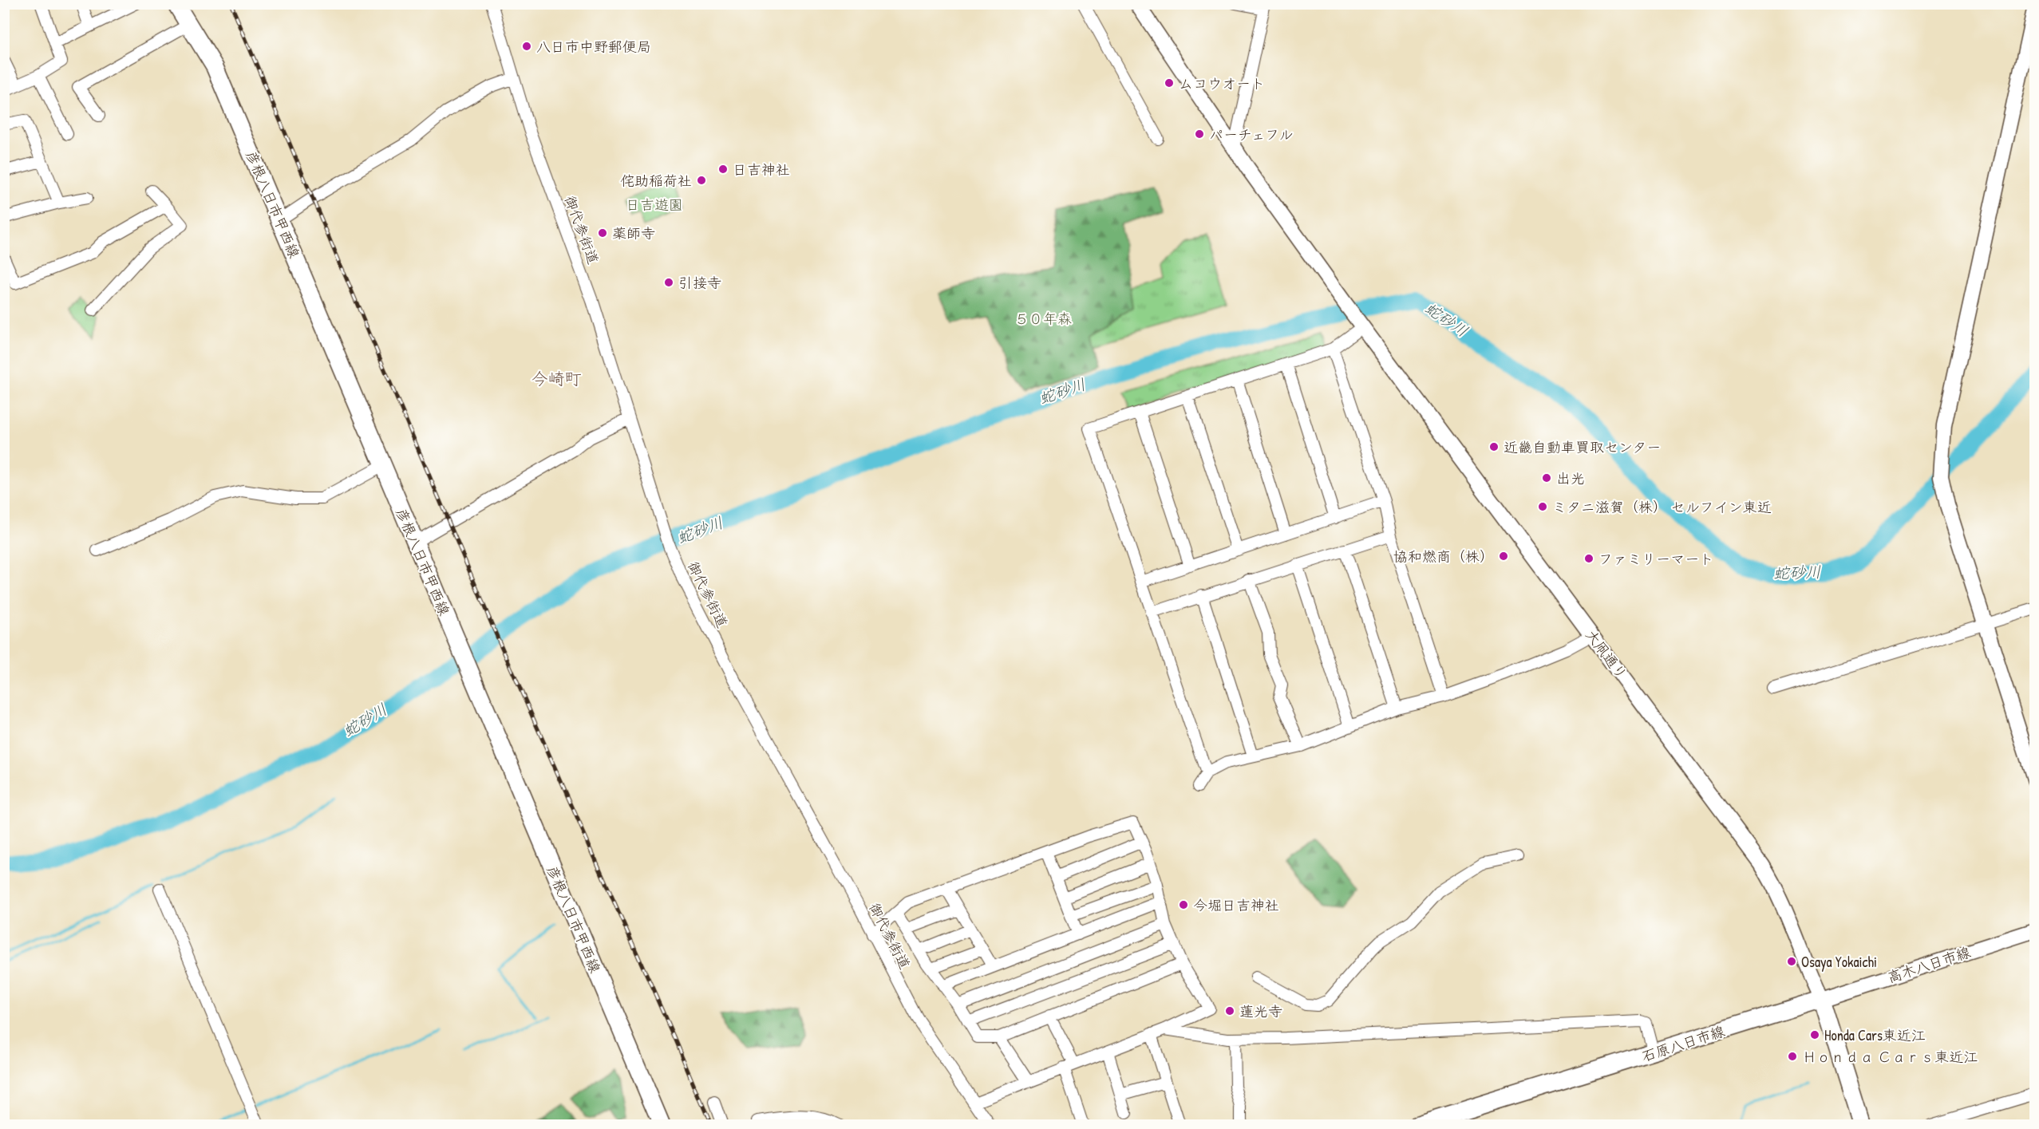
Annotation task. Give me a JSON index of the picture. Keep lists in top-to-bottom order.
{
  "streets": {
    "main road": ["彦根八日市甲西線", "石原八日市線"],
    "street": ["御代参街道", "大凧通り", "高木八日市線"]
  },
  "crossings": [
    ["大凧通り", "高木八日市線"],
    ["大凧通り", "石原八日市線"],
    ["高木八日市線", "石原八日市線"]
  ],
  "districts": ["今崎町"],
  "water": ["蛇砂川"],
  "parks": ["日吉遊園", "５０年森"],
  "places": [
    "八日市中野郵便局",
    "ムコウオート",
    "パーチェフル",
    "日吉神社",
    "侘助稲荷社",
    "薬師寺",
    "引接寺",
    "近畿自動車買取センター",
    "出光",
    "ミタニ滋賀（株） セルフイン東近",
    "協和燃商（株）",
    "ファミリーマート",
    "今堀日吉神社",
    "Osaya Yokaichi",
    "蓮光寺",
    "Honda Cars東近江",
    "Ｈｏｎｄａ Ｃａｒｓ東近江"
  ]
}
